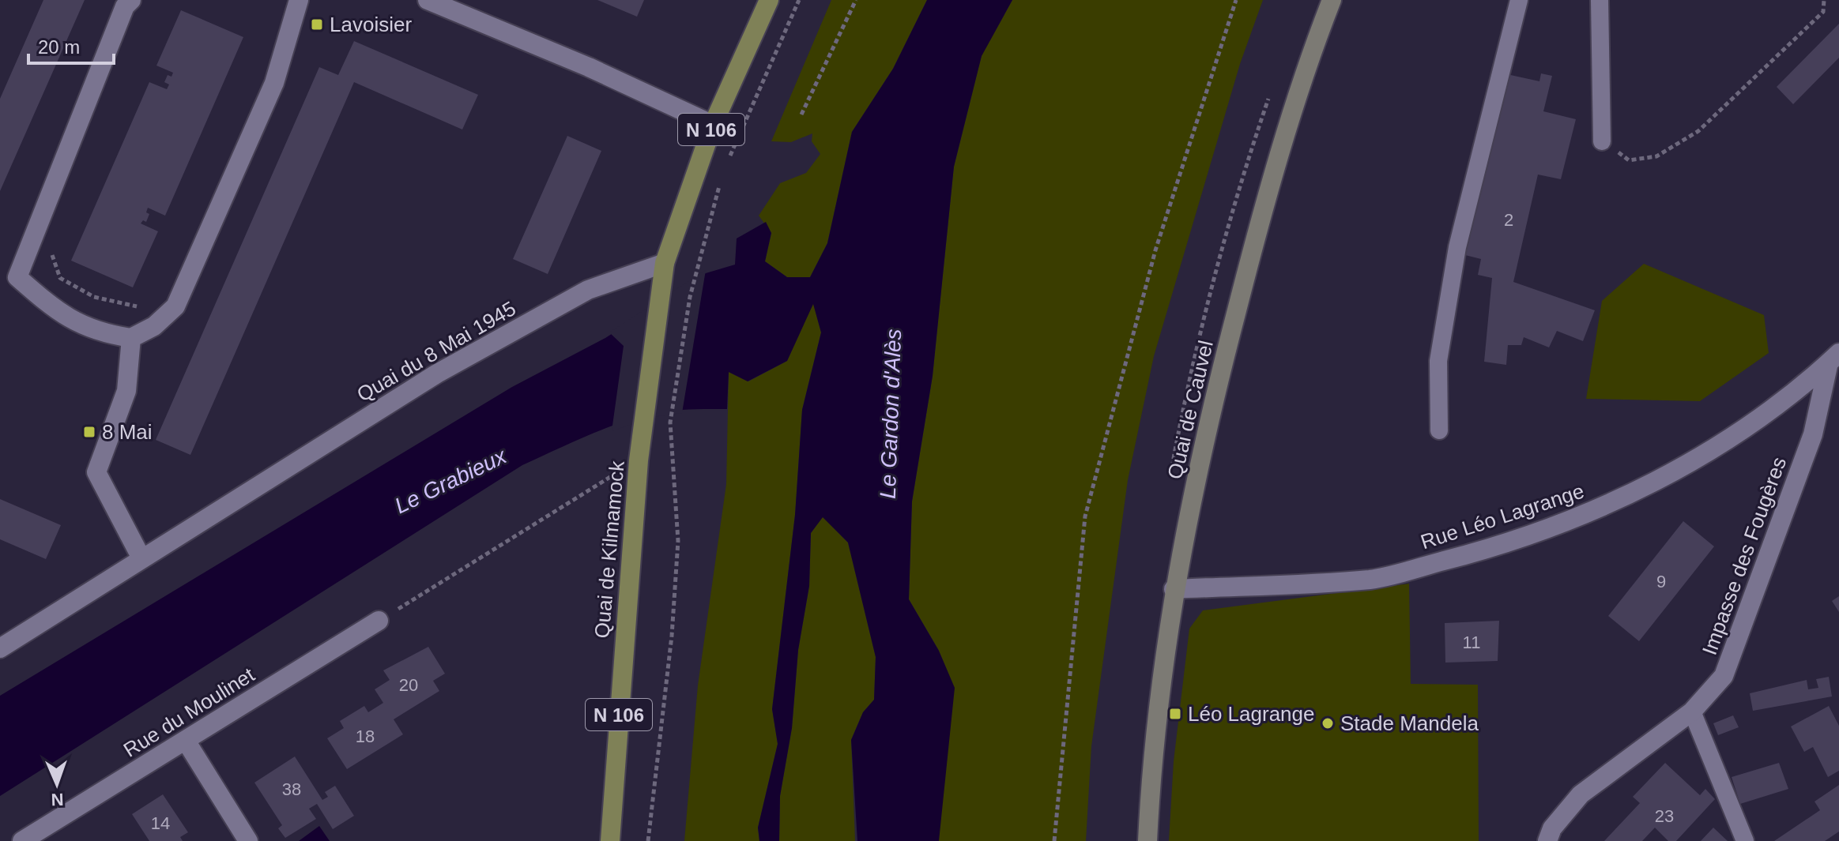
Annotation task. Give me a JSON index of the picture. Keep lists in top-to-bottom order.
{
  "streets": {
    "main road": ["N 106", "Quai de Kilmamock"],
    "street": [
      "Quai du 8 Mai 1945",
      "Quai de Cauvel",
      "Rue Léo Lagrange",
      "Impasse des Fougères",
      "Rue du Moulinet"
    ]
  },
  "crossings": [
    ["N 106", "Quai du 8 Mai 1945"],
    ["N 106", "Quai de Kilmamock"],
    ["Quai du 8 Mai 1945", "Quai de Kilmamock"],
    ["Quai de Cauvel", "Rue Léo Lagrange"],
    ["Rue Léo Lagrange", "Impasse des Fougères"]
  ],
  "water": ["Le Gardon d'Alès", "Le Grabieux"],
  "places": {
    "transit": ["Lavoisier", "8 Mai", "Léo Lagrange"],
    "other": ["Stade Mandela"]
  },
  "house_numbers": [
    "2",
    "9",
    "11",
    "20",
    "18",
    "38",
    "23",
    "14"
  ],
  "scale_bar": "20 m",
  "north": "bottom"
}
